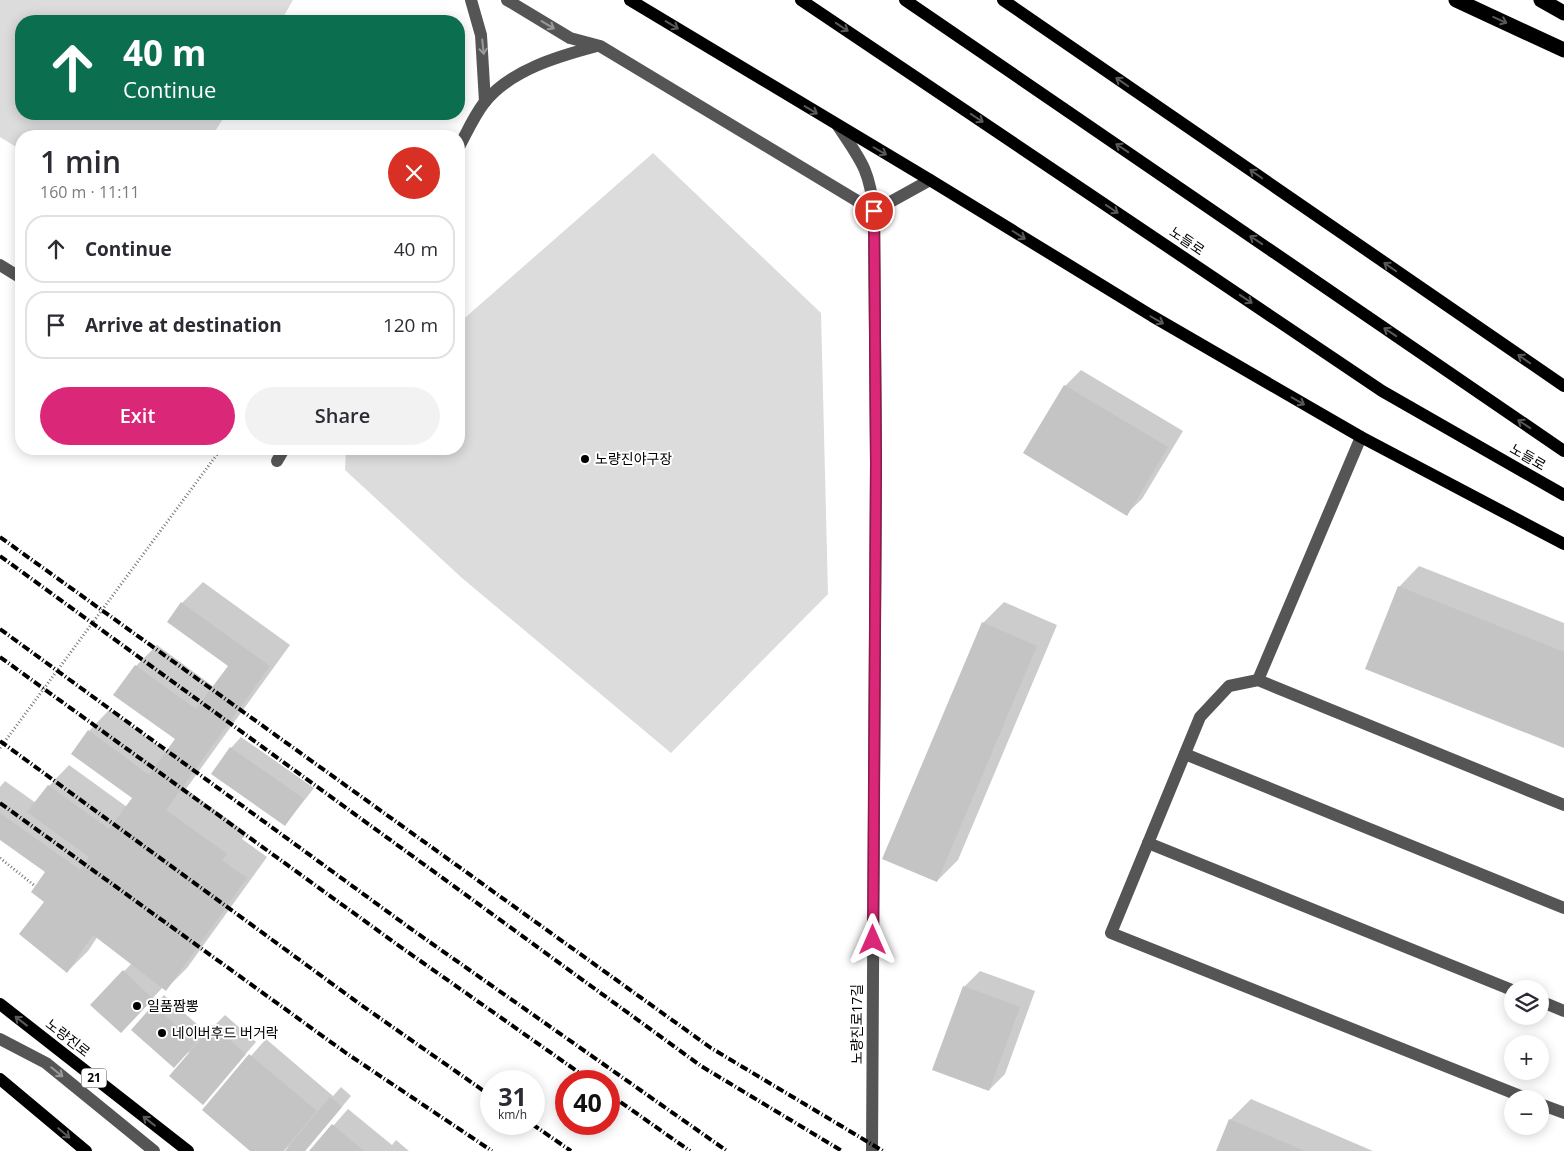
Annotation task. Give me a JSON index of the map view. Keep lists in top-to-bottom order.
{
  "streets": {
    "main road": ["노들로", "노량진로", "21"],
    "street": ["노량진로17길"]
  },
  "places": ["노량진야구장", "일품짬뽕", "네이버후드 버거락"],
  "page": {
    "turn": ["40 m", "Continue"],
    "heading": ["1 min", "160 m · 11:11"],
    "list": [
      {
        "name": "Continue",
        "value": "40 m"
      },
      {
        "name": "Arrive at destination",
        "value": "120 m"
      }
    ],
    "buttons": ["Exit", "Share"],
    "map_buttons": ["+", "−"],
    "speed": "31 km/h",
    "limit": "40"
  }
}
